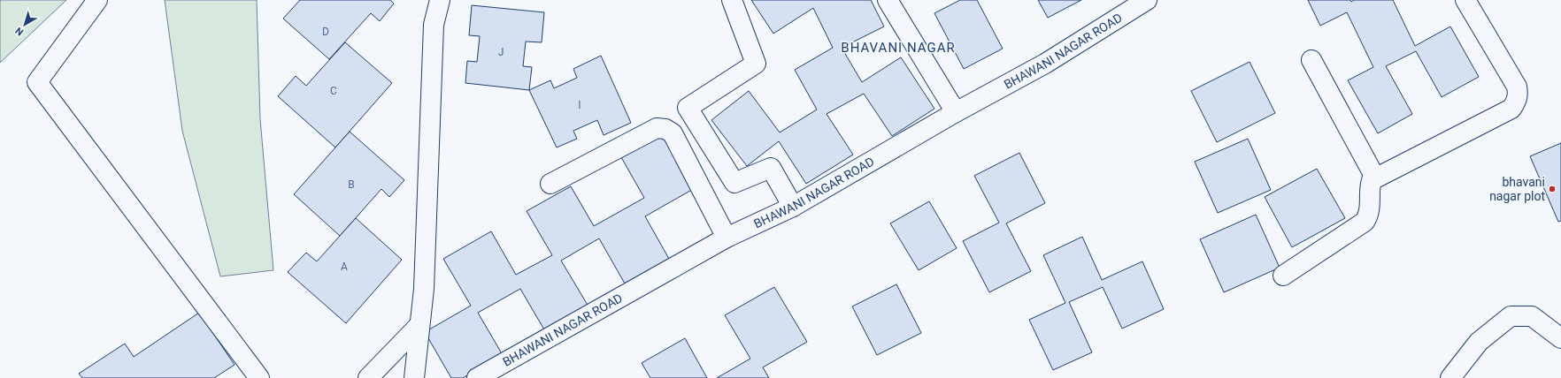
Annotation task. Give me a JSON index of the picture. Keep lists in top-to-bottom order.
{
  "streets": {
    "street": ["BHAWANI NAGAR ROAD"]
  },
  "districts": ["BHAVANI NAGAR"],
  "places": ["bhavani nagar plot"],
  "house_numbers": [
    "D",
    "J",
    "C",
    "I",
    "B",
    "A"
  ],
  "north": "bottom left"
}
